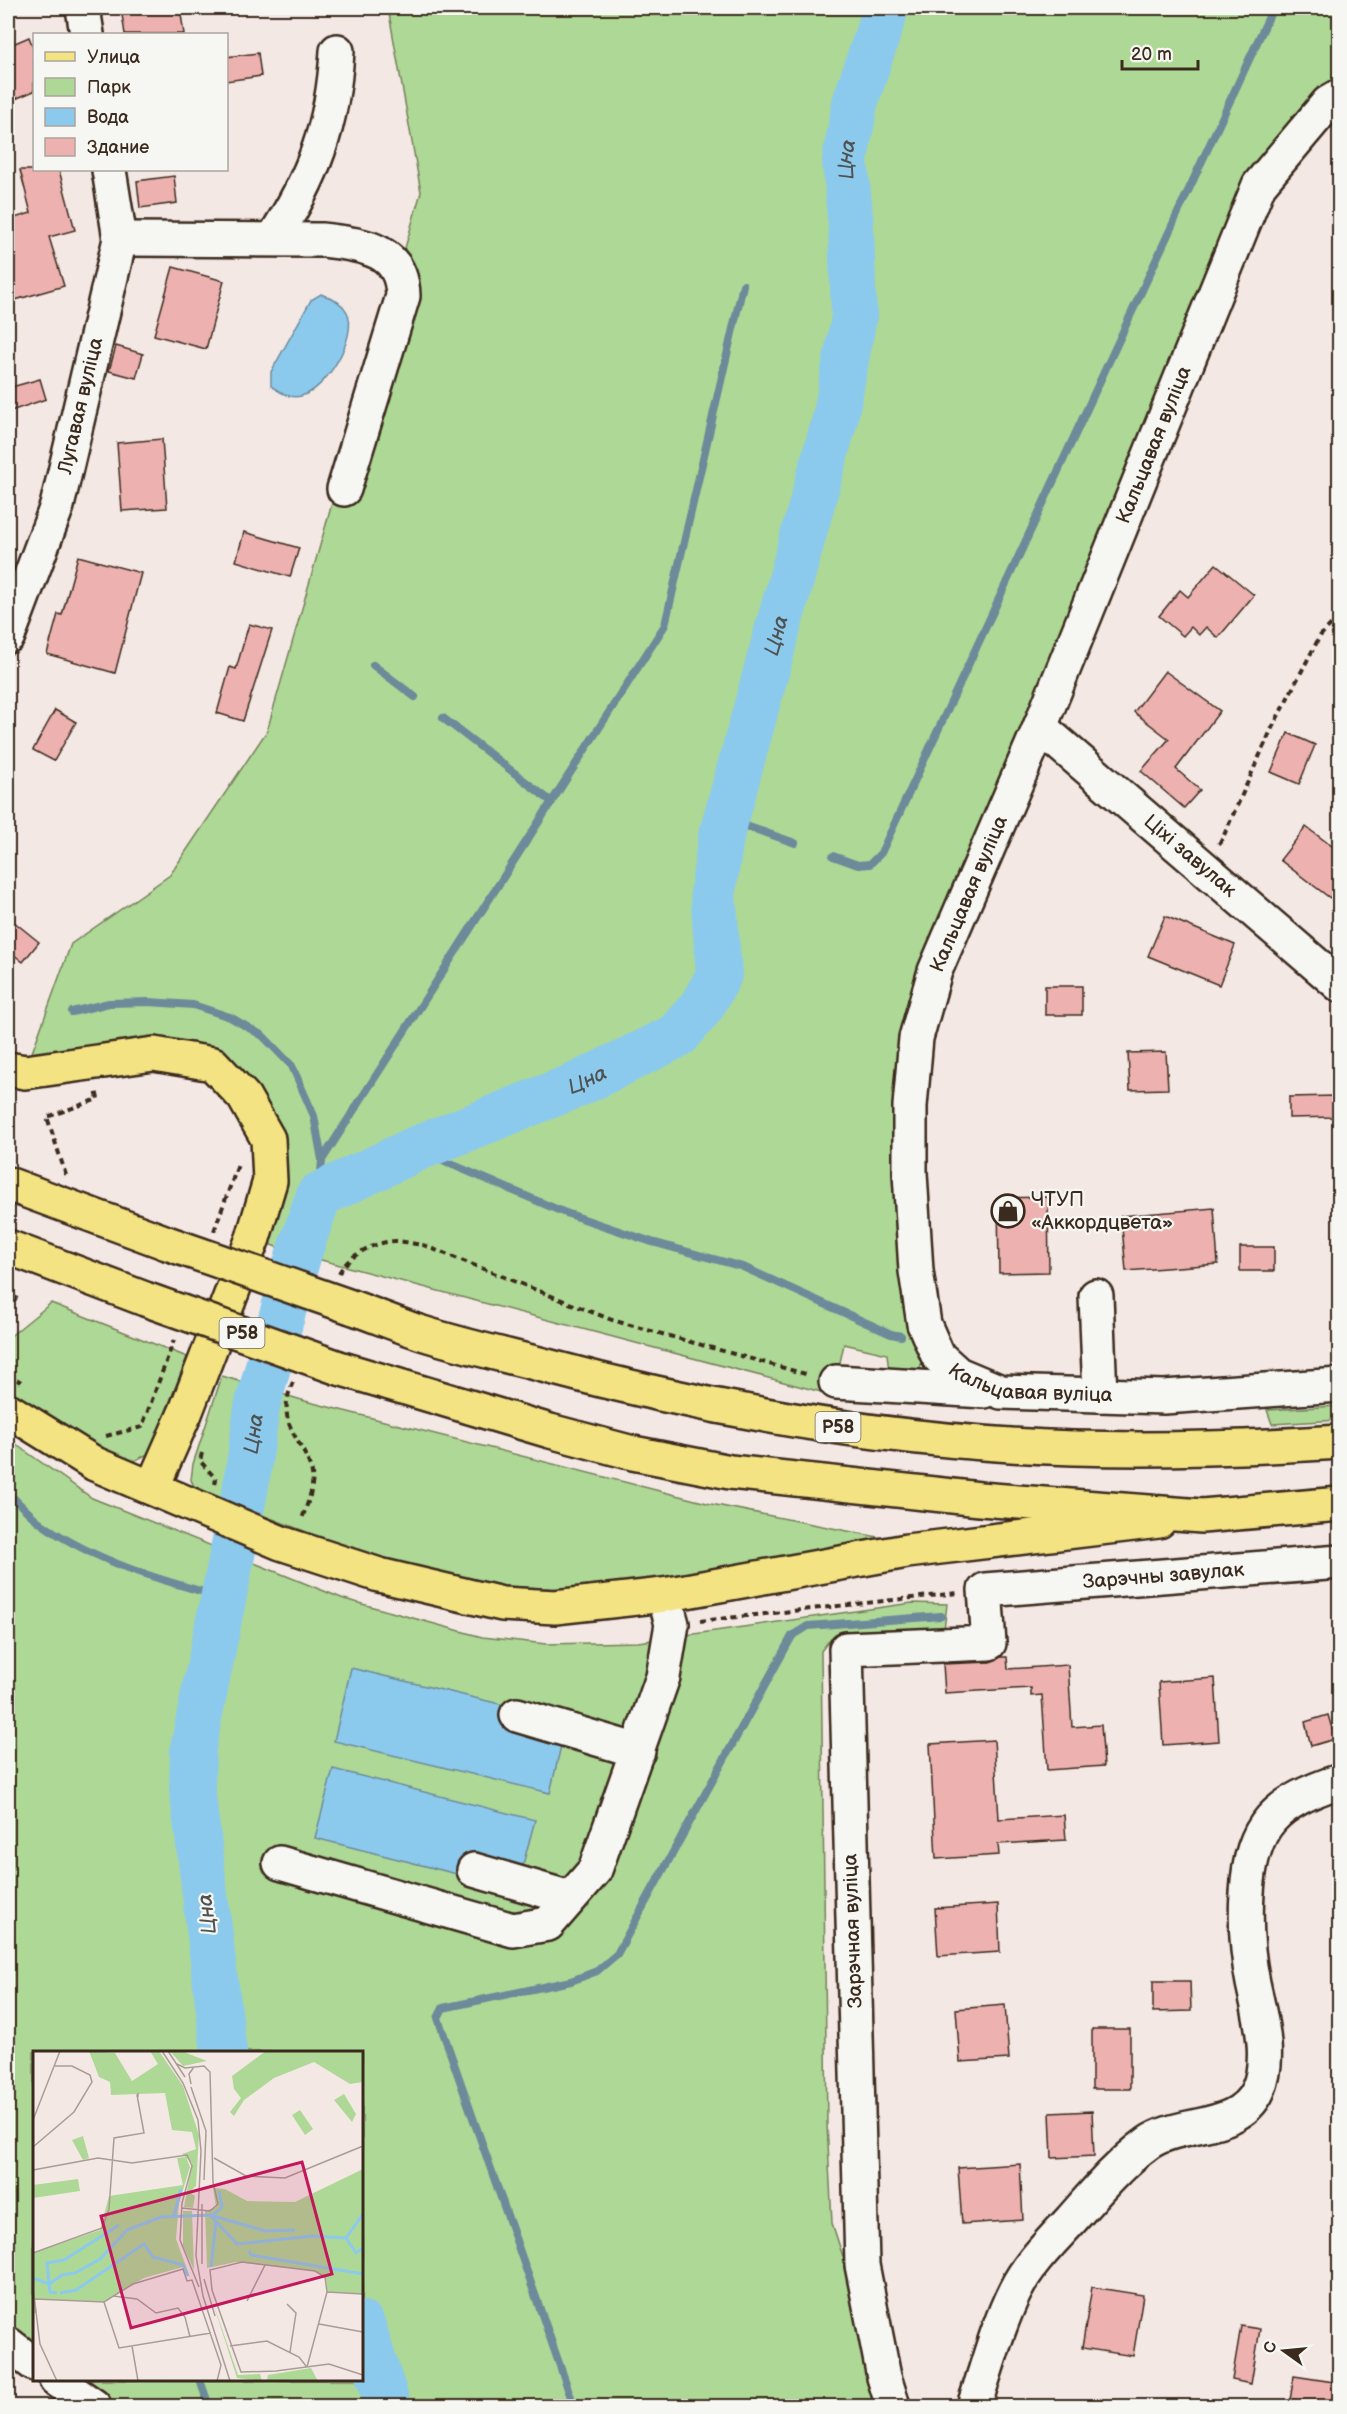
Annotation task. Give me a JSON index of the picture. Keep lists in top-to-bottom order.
{
  "streets": {
    "main road": ["Р58"],
    "street": [
      "Лугавая вуліца",
      "Кальцавая вуліца",
      "Ціхі завулак",
      "Зарэчны завулак",
      "Зарэчная вуліца"
    ]
  },
  "crossings": [
    ["Кальцавая вуліца", "Ціхі завулак"],
    ["Зарэчны завулак", "Зарэчная вуліца"]
  ],
  "water": ["Цна"],
  "places": {
    "shop": ["ЧТУП «Аккордцвета»"]
  },
  "legend": [
    "Улица",
    "Парк",
    "Вода",
    "Здание"
  ],
  "scale_bar": "20 m",
  "north": "left"
}
